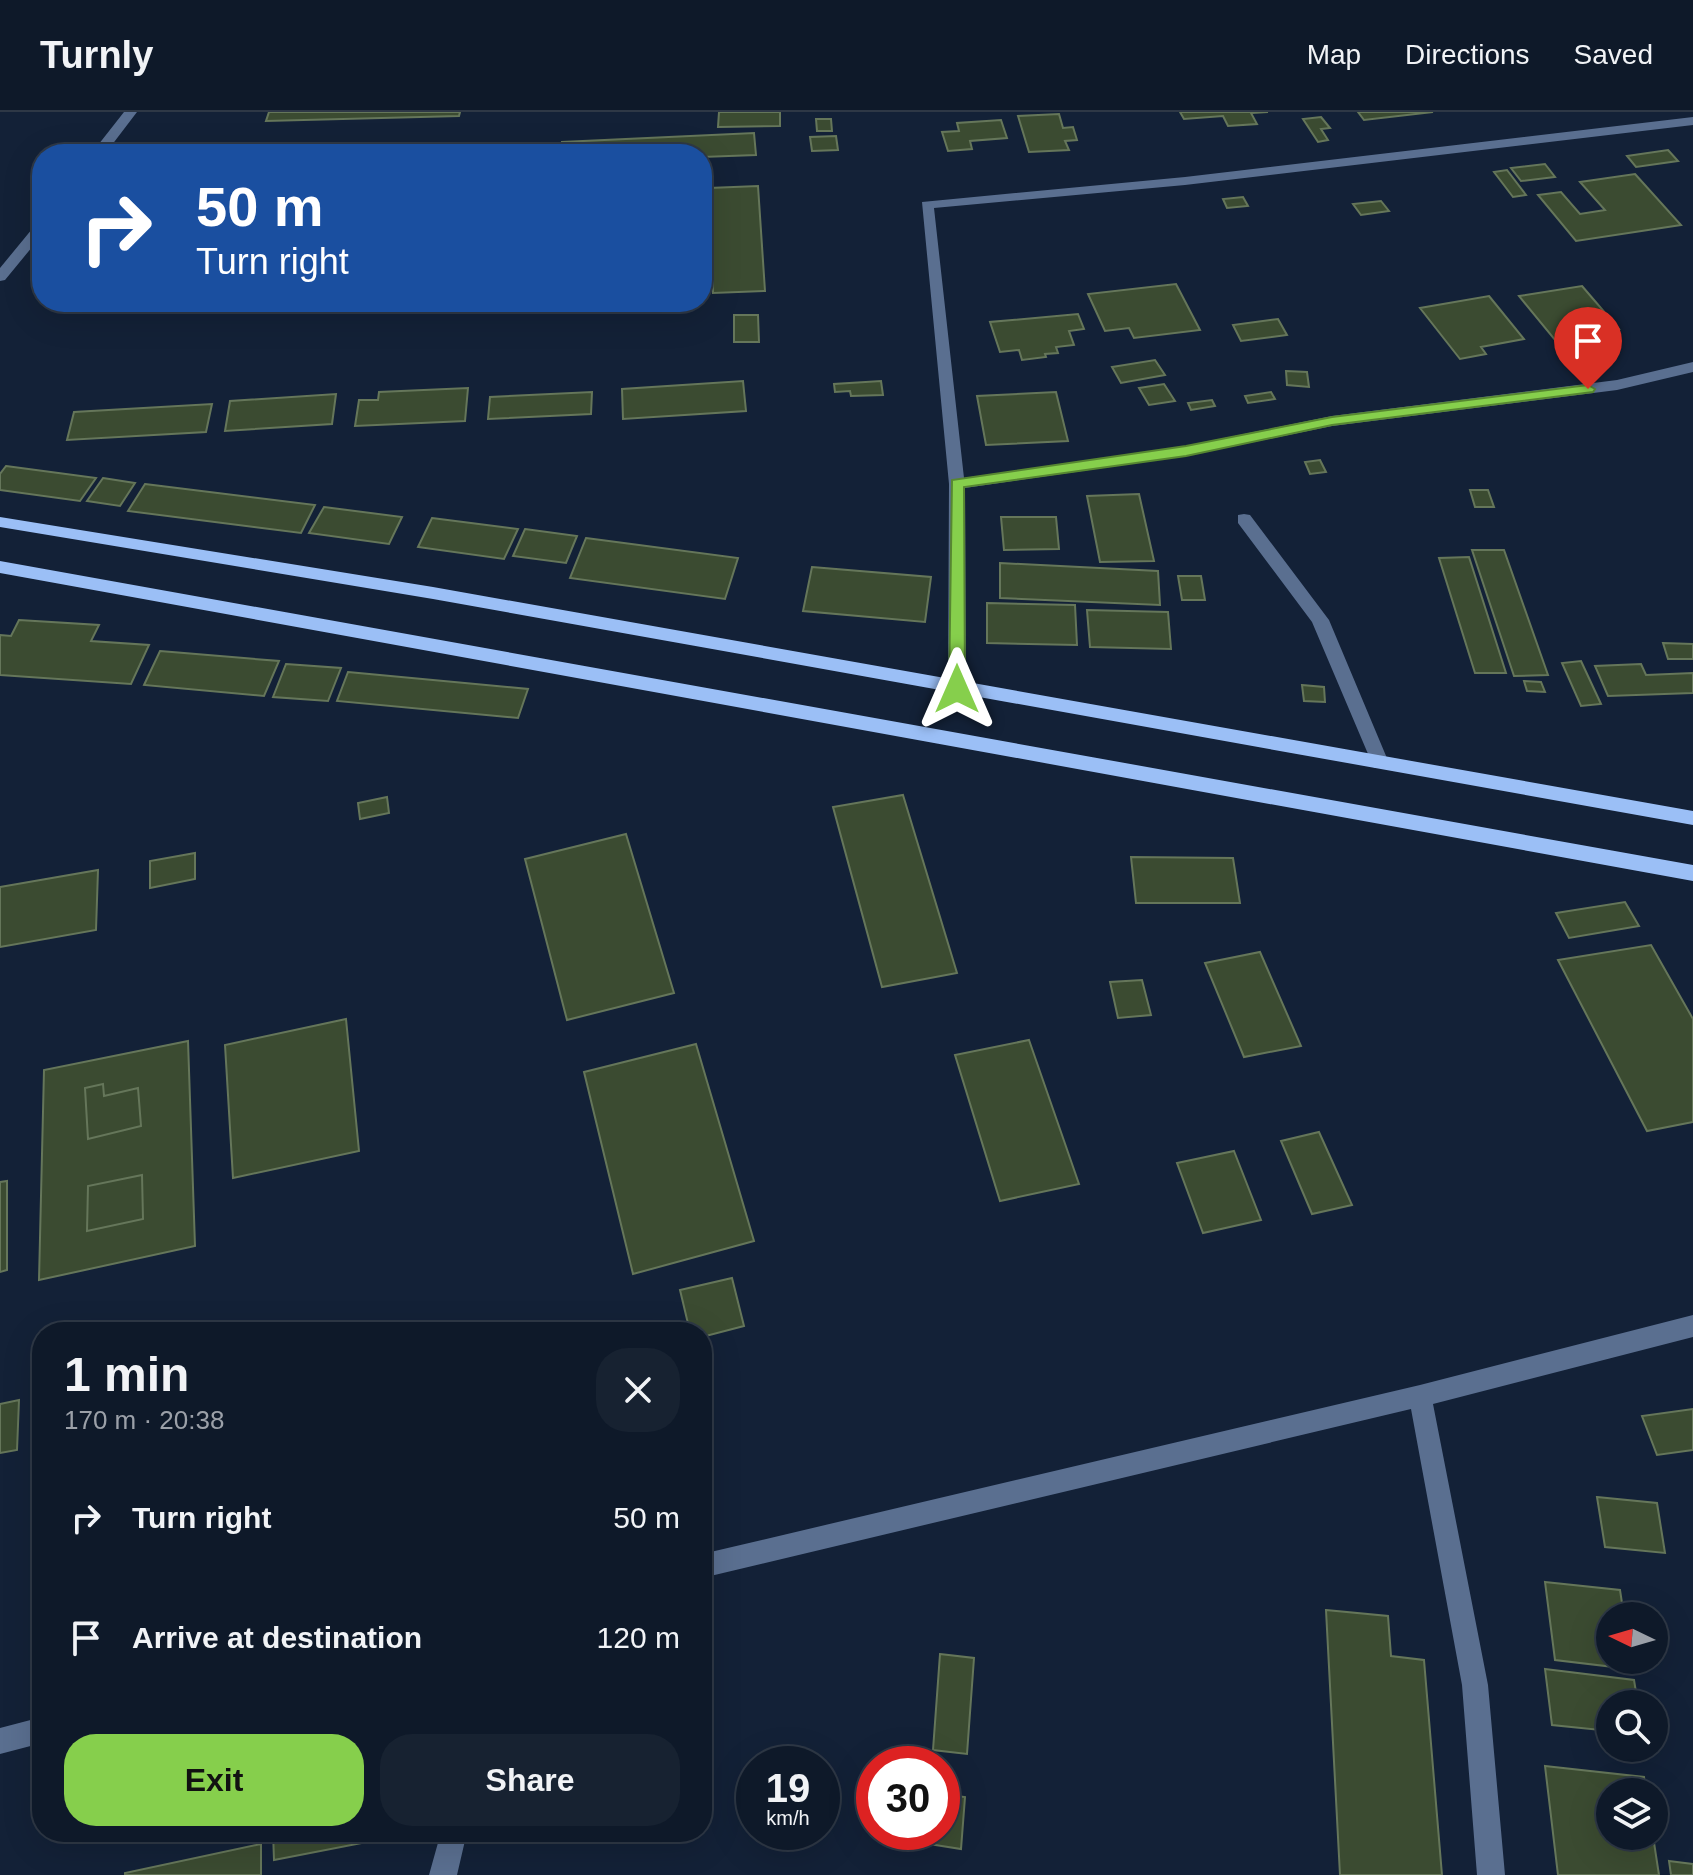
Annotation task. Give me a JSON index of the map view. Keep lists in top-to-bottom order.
{
  "north": "left",
  "page": {
    "header": "Turnly",
    "nav": ["Map", "Directions", "Saved"],
    "turn": ["50 m", "Turn right"],
    "heading": ["1 min", "170 m · 20:38"],
    "list": [
      {
        "name": "Turn right",
        "value": "50 m"
      },
      {
        "name": "Arrive at destination",
        "value": "120 m"
      }
    ],
    "buttons": ["Exit", "Share"],
    "speed": "19 km/h",
    "limit": "30"
  }
}
